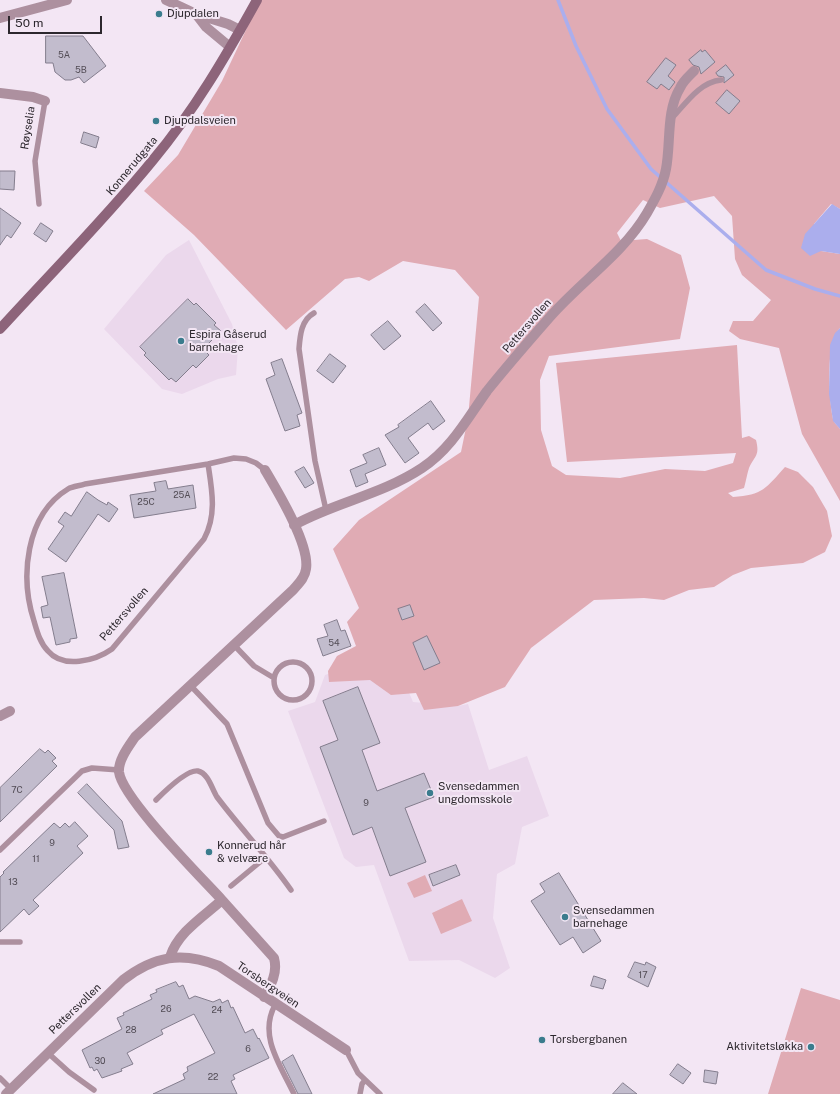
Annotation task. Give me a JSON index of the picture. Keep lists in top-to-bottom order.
{
  "streets": {
    "main road": ["Konnerudgata"],
    "street": ["Røyselia", "Pettersvollen", "Torsbergveien"]
  },
  "crossings": [
    ["Pettersvollen", "Torsbergveien"]
  ],
  "places": [
    "Djupdalen",
    "Djupdalsveien",
    "Espira Gåserud barnehage",
    "Svensedammen ungdomsskole",
    "Konnerud hår & velvære",
    "Svensedammen barnehage",
    "Torsbergbanen",
    "Aktivitetsløkka"
  ],
  "house_numbers": [
    "5A",
    "5B",
    "25A",
    "25C",
    "54",
    "7C",
    "9",
    "9",
    "11",
    "13",
    "17",
    "26",
    "24",
    "28",
    "6",
    "30",
    "22"
  ],
  "scale_bar": "50 m"
}
